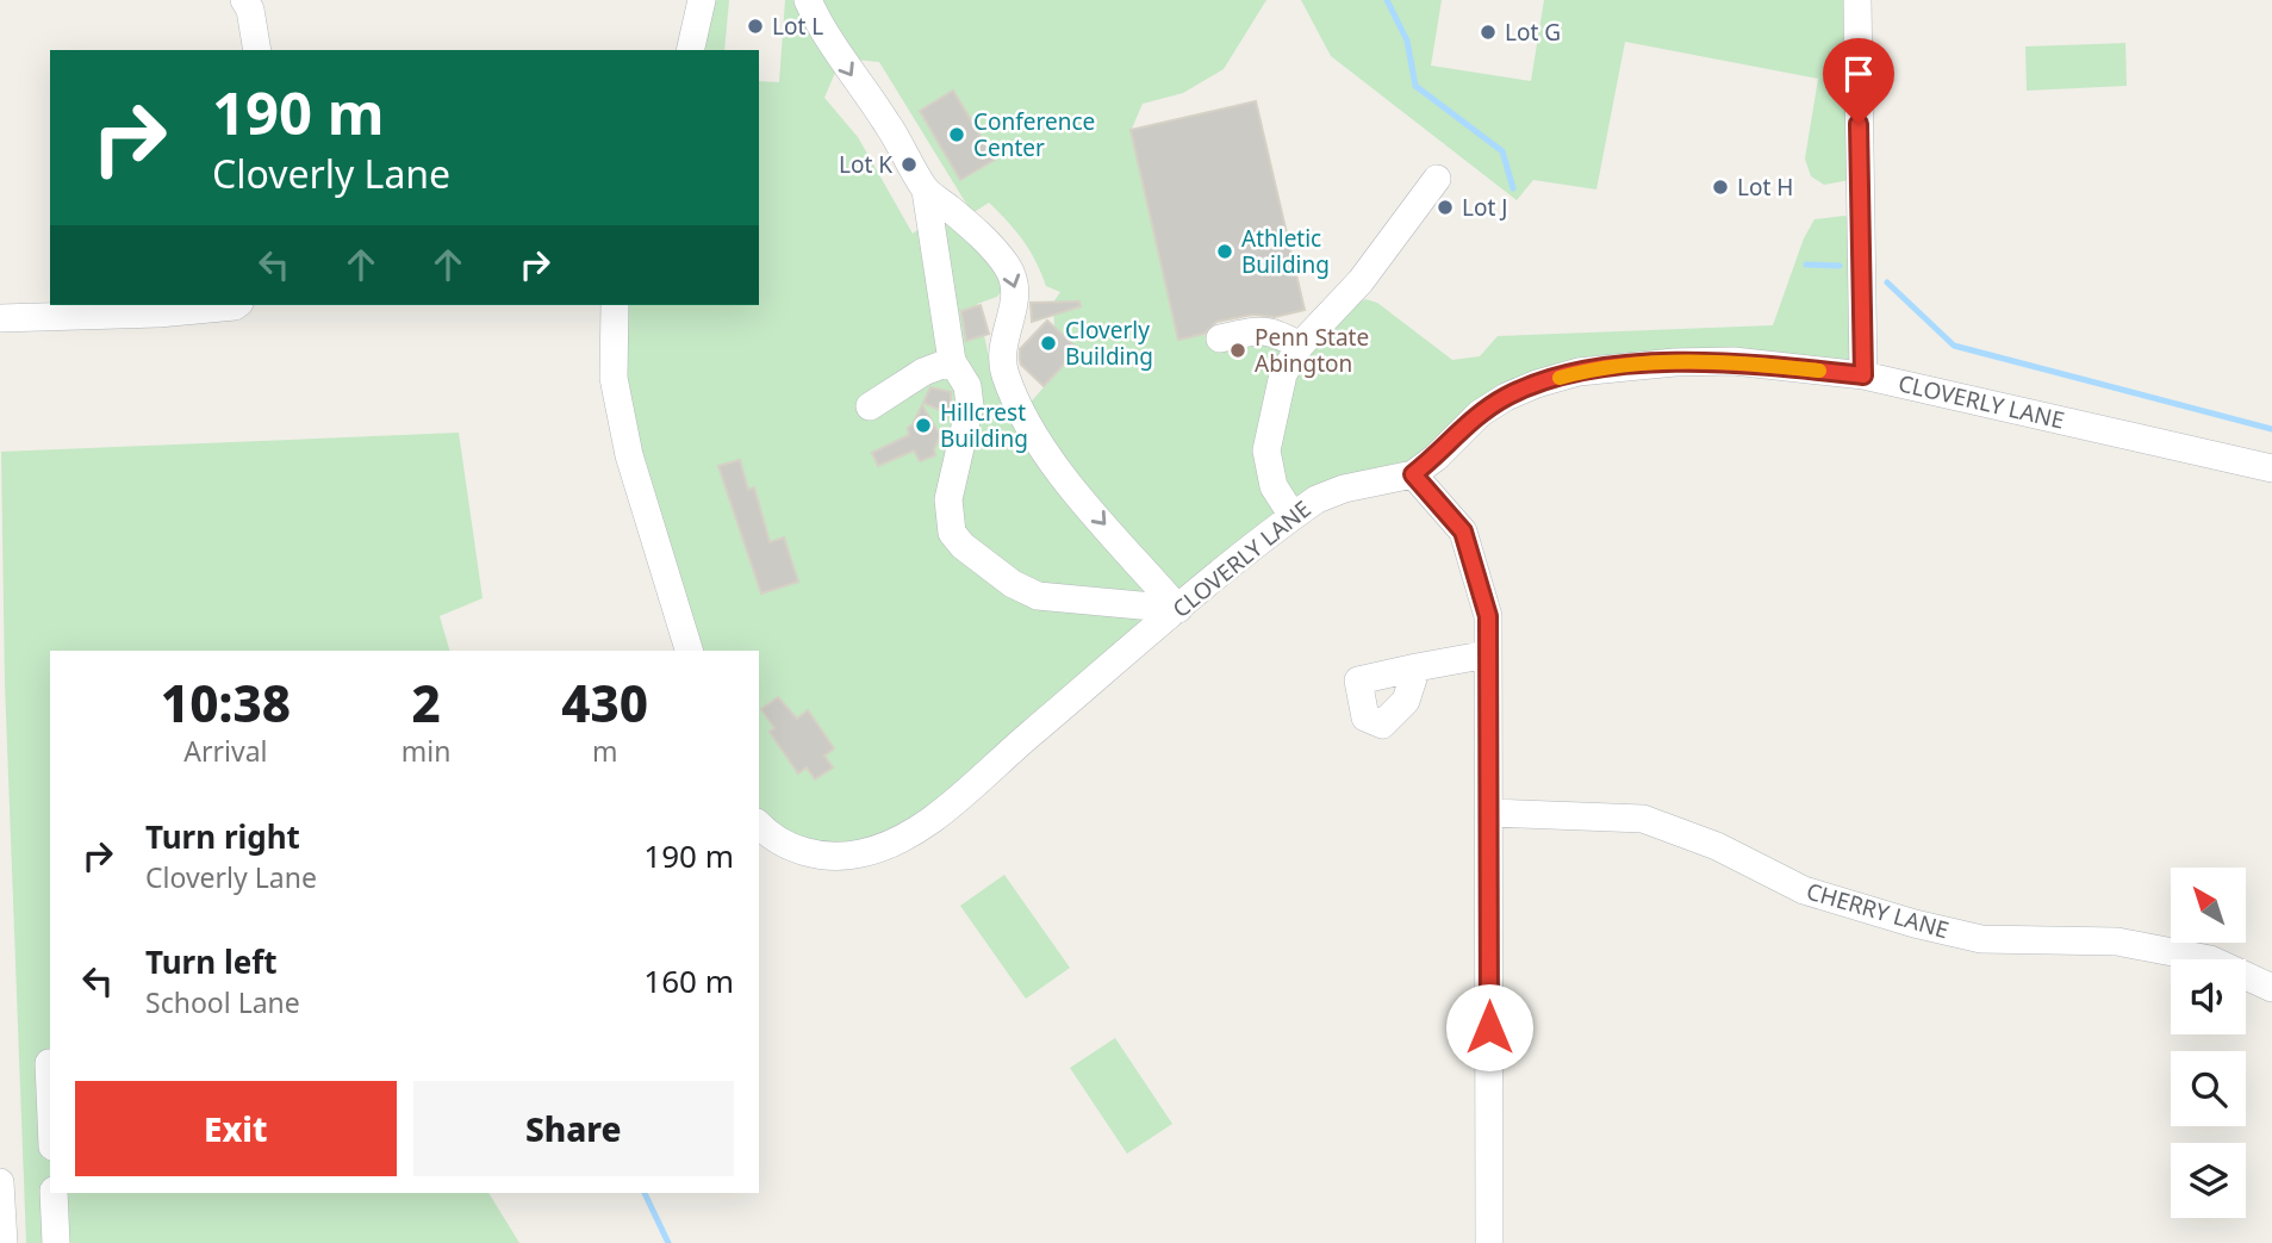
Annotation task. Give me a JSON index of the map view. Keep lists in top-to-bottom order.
{
  "streets": {
    "street": ["CLOVERLY LANE", "CHERRY LANE"]
  },
  "places": [
    "Lot L",
    "Lot G",
    "Conference Center",
    "Lot K",
    "Lot H",
    "Lot J",
    "Athletic Building",
    "Cloverly Building",
    "Penn State Abington",
    "Hillcrest Building"
  ],
  "north": "top left",
  "page": {
    "turn": ["190 m", "Cloverly Lane"],
    "eta": [
      "10:38",
      "Arrival",
      "2",
      "min",
      "430",
      "m"
    ],
    "list": [
      {
        "name": "Turn right",
        "note": "Cloverly Lane",
        "value": "190 m"
      },
      {
        "name": "Turn left",
        "note": "School Lane",
        "value": "160 m"
      }
    ],
    "buttons": ["Exit", "Share"]
  }
}
